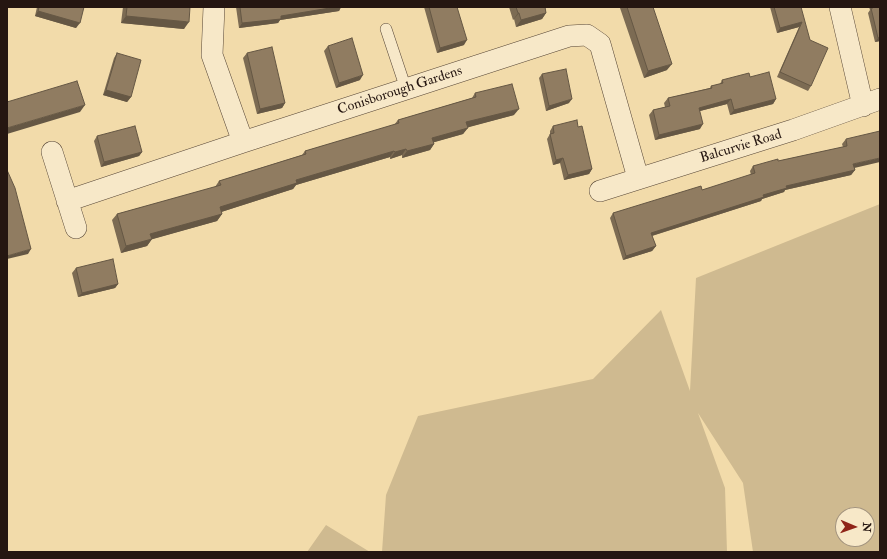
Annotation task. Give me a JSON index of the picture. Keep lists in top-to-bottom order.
{
  "streets": {
    "street": ["Conisborough Gardens", "Balcurvie Road"]
  },
  "crossings": [
    ["Conisborough Gardens", "Balcurvie Road"]
  ],
  "north": "right"
}
